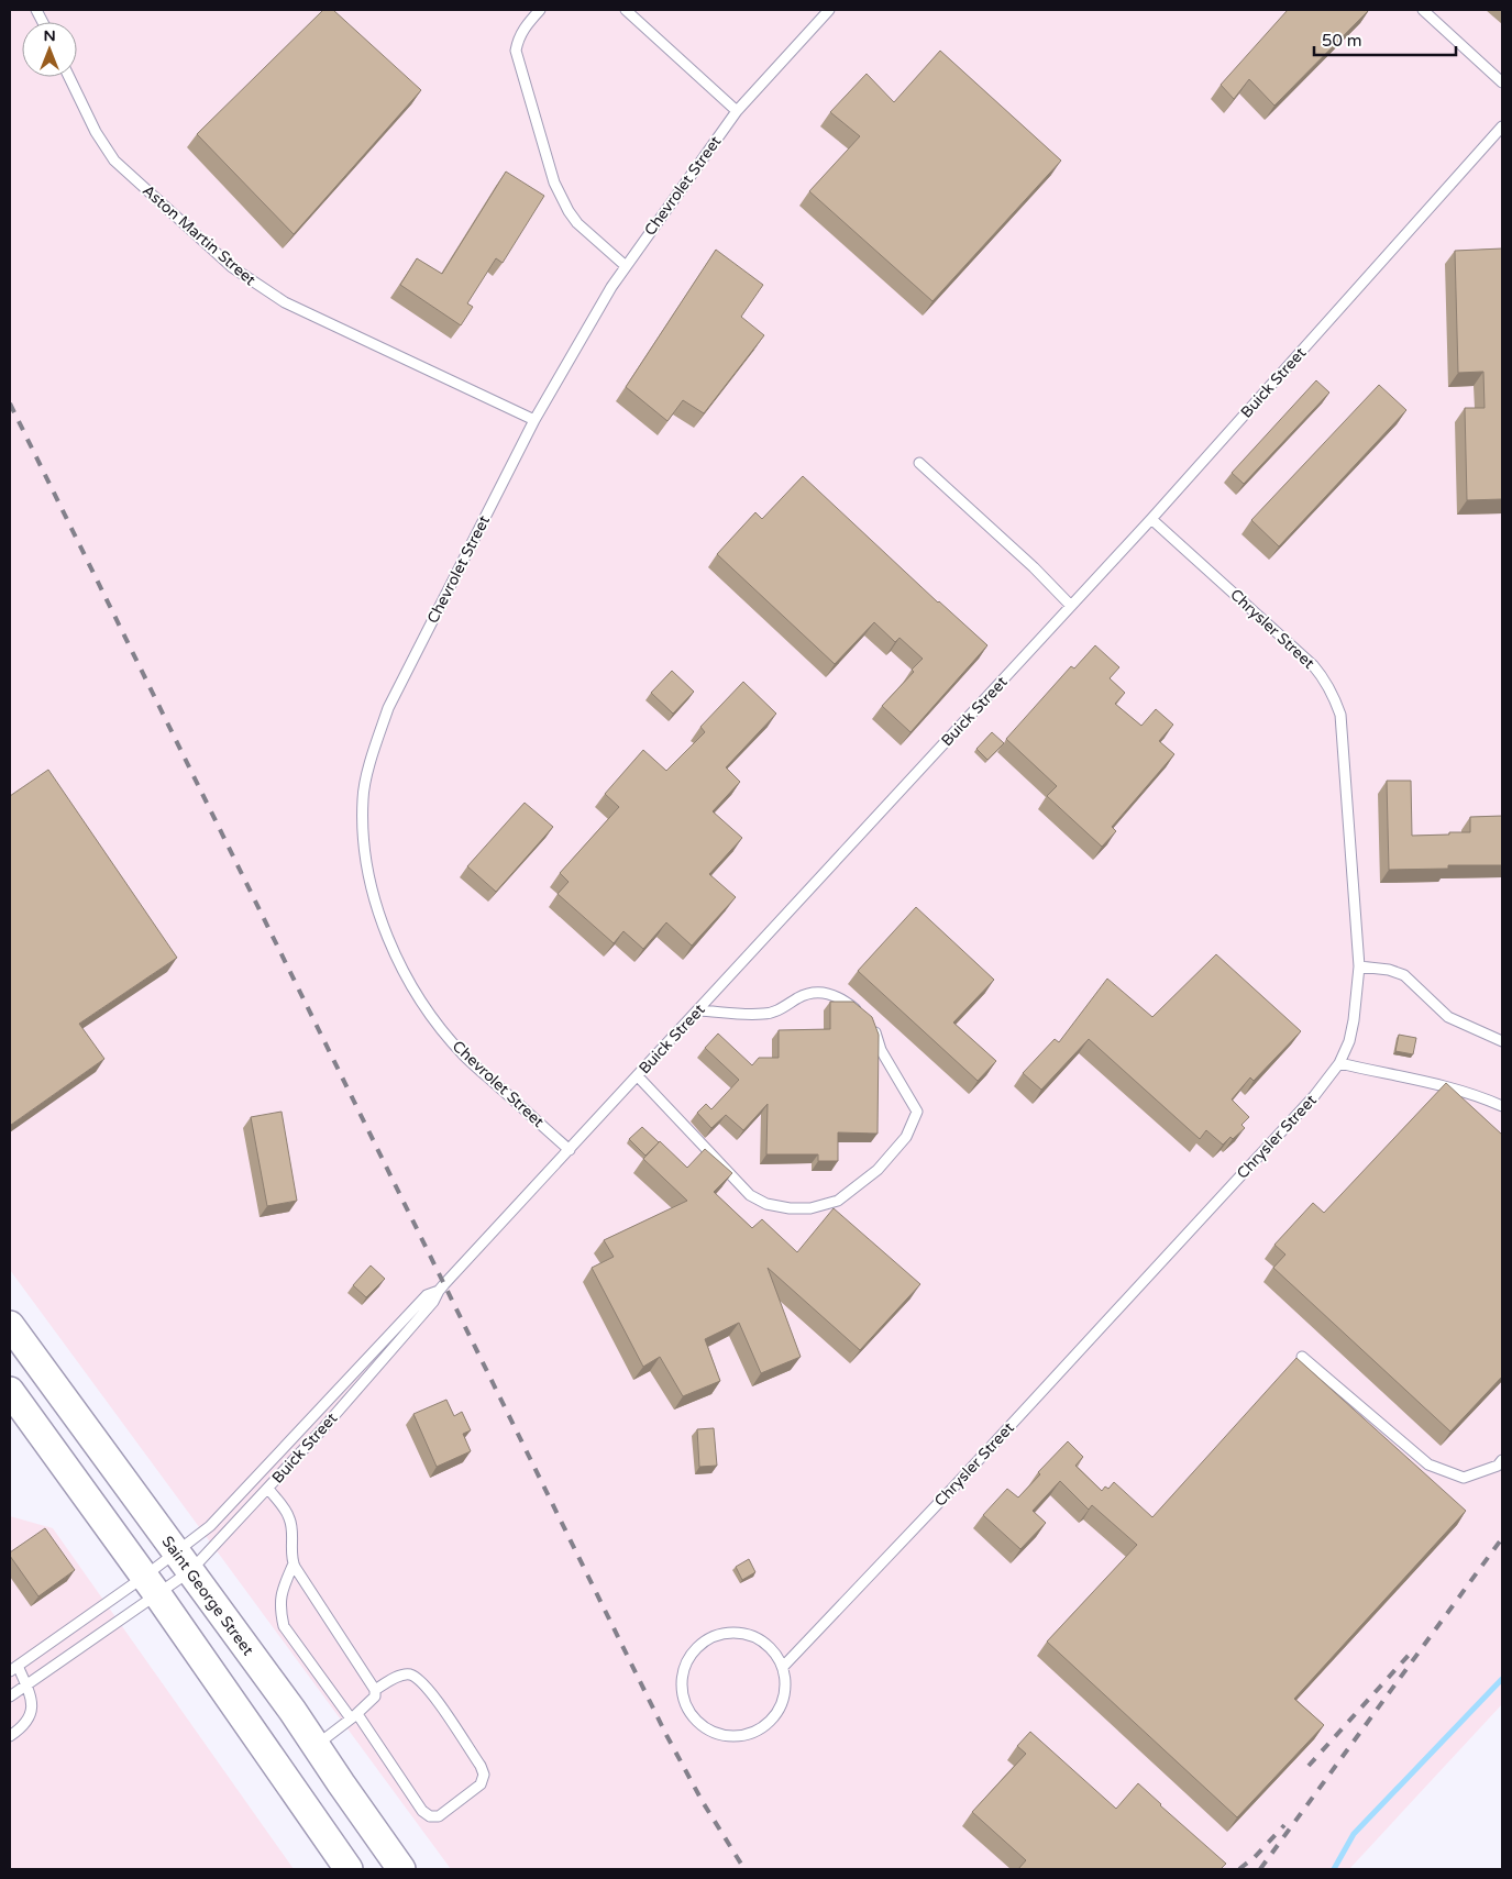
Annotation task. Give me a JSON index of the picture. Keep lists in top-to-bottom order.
{
  "streets": {
    "main road": ["Saint George Street"],
    "lane": [
      "Chevrolet Street",
      "Aston Martin Street",
      "Buick Street",
      "Chrysler Street"
    ]
  },
  "crossings": [
    ["Chevrolet Street", "Aston Martin Street"],
    ["Chevrolet Street", "Buick Street"],
    ["Buick Street", "Chrysler Street"],
    ["Buick Street", "Saint George Street"]
  ],
  "scale_bar": "50 m",
  "north": "top"
}
